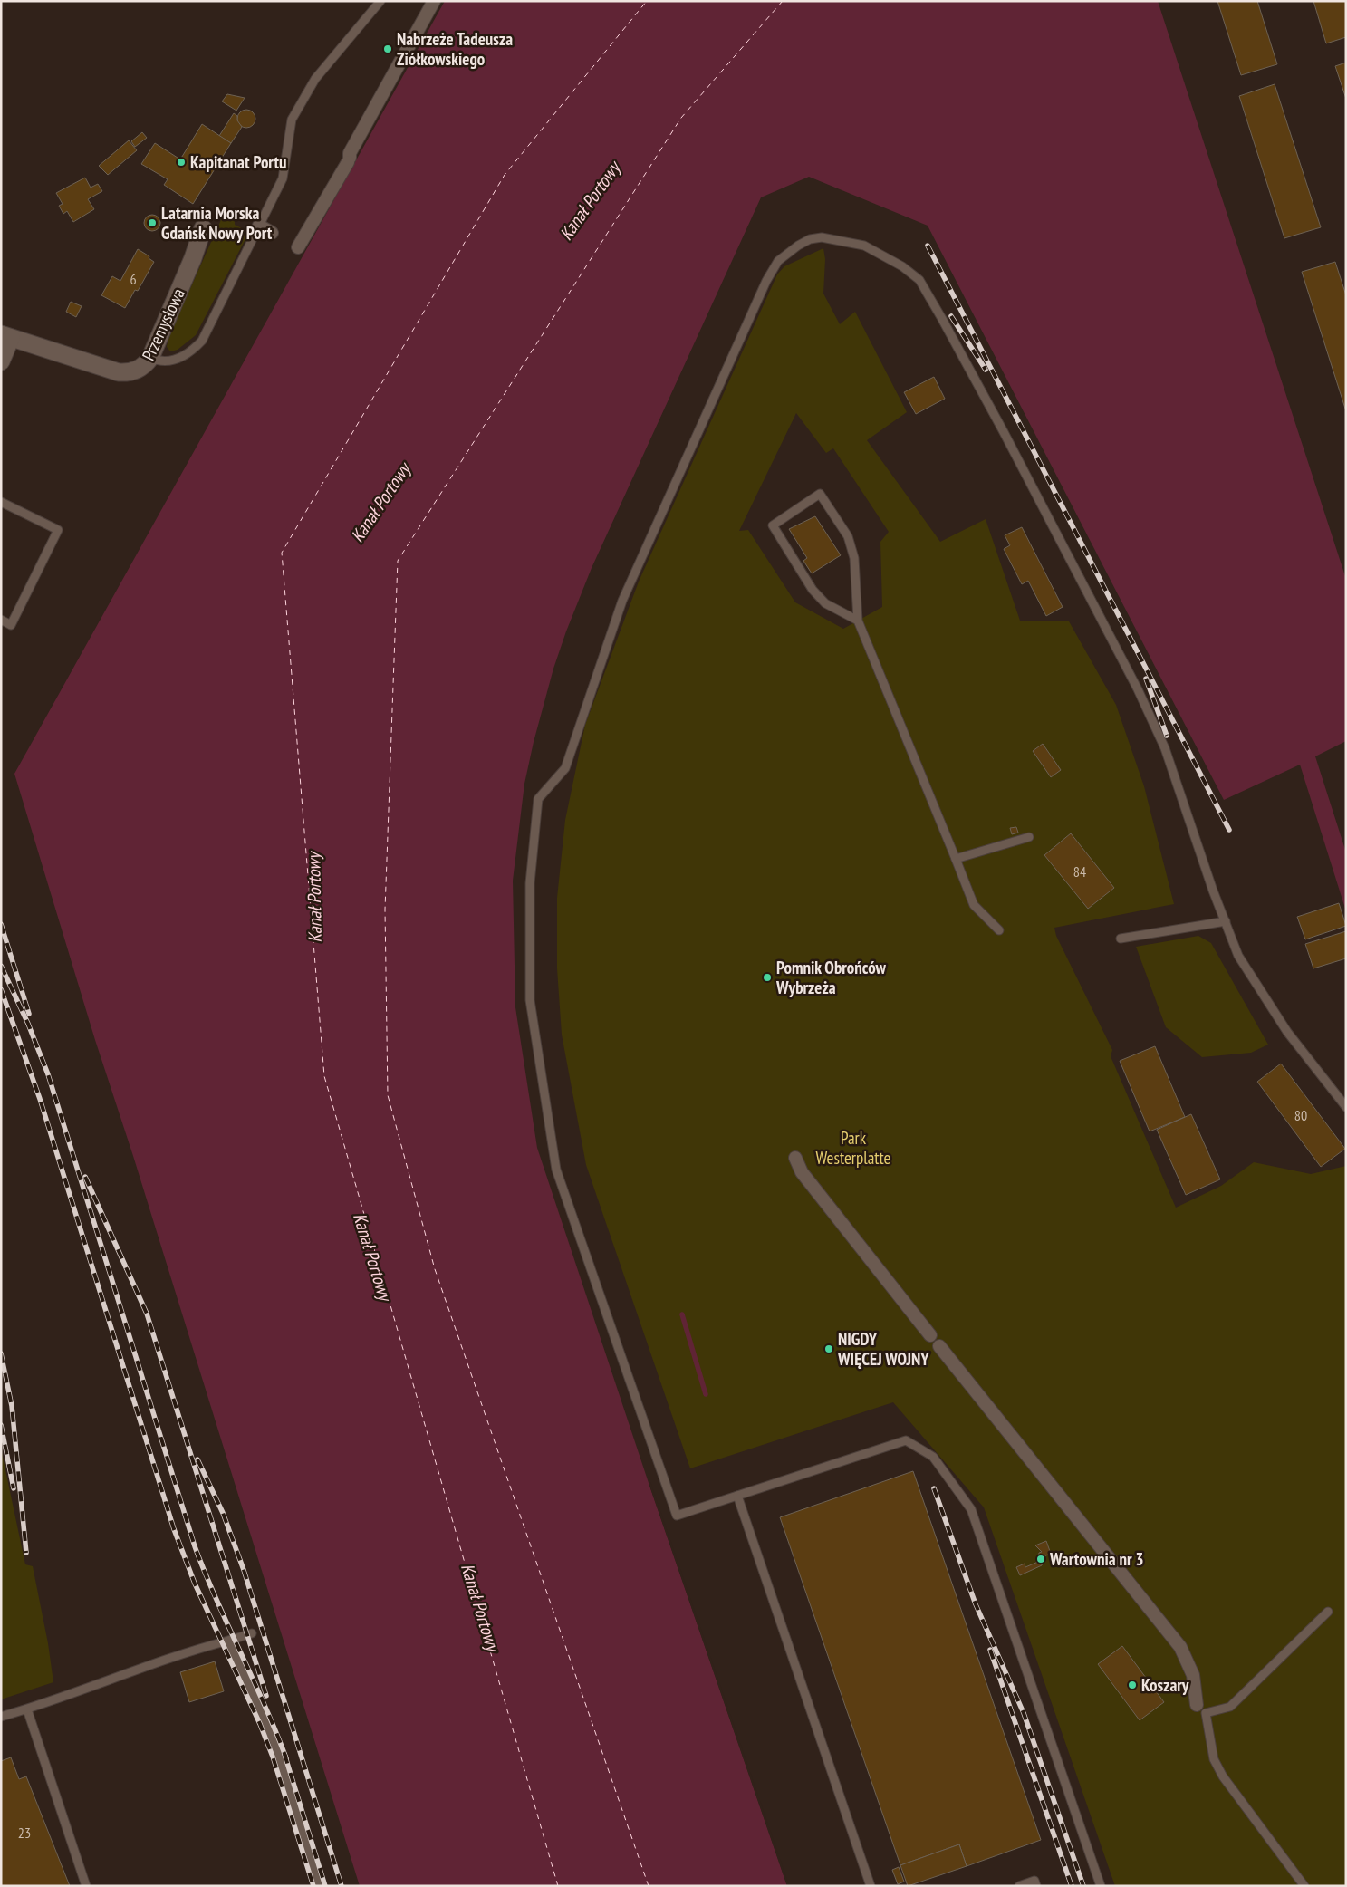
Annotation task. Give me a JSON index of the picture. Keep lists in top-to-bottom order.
{
  "streets": {
    "street": ["Przemysłowa"]
  },
  "water": ["Kanał Portowy"],
  "parks": ["Park Westerplatte"],
  "places": [
    "Nabrzeże Tadeusza Ziółkowskiego",
    "Kapitanat Portu",
    "Latarnia Morska Gdańsk Nowy Port",
    "Pomnik Obrońców Wybrzeża",
    "NIGDY WIĘCEJ WOJNY",
    "Wartownia nr 3",
    "Koszary"
  ],
  "house_numbers": [
    "6",
    "84",
    "80",
    "23"
  ]
}
